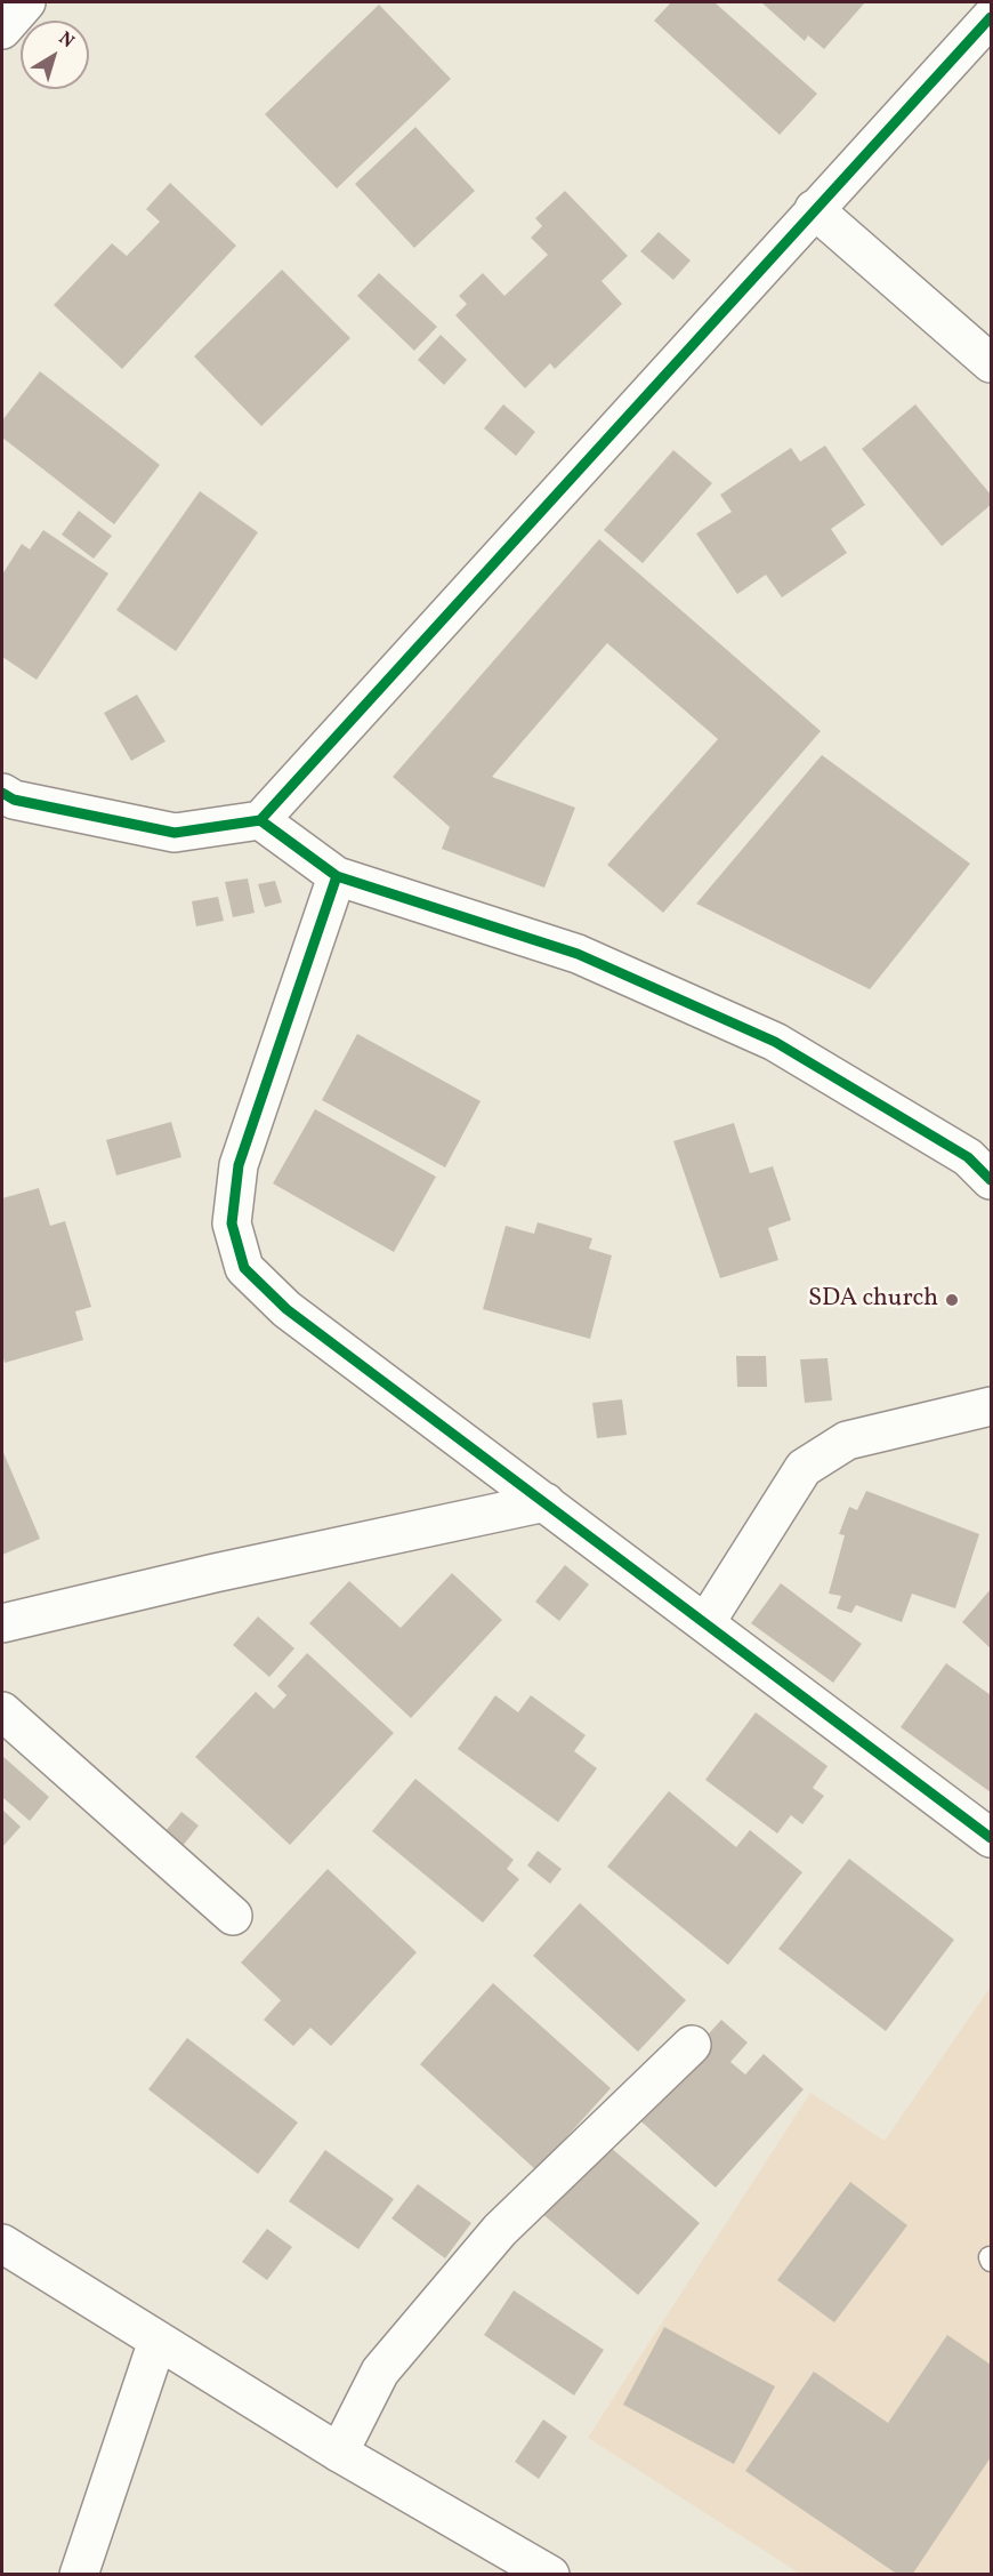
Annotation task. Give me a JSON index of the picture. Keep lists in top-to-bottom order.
{
  "places": ["SDA church"],
  "north": "top right"
}
